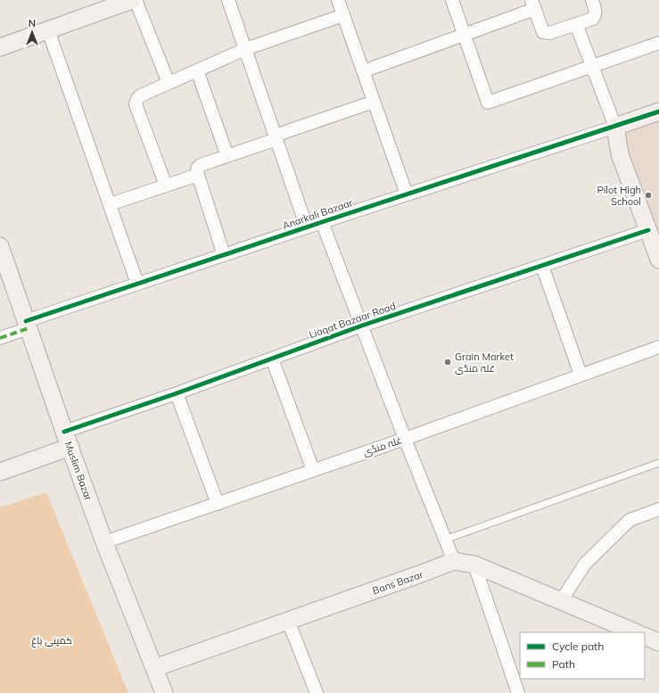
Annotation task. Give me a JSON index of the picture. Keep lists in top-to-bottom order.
{
  "streets": {
    "street": [
      "Anarkali Bazaar",
      "Liaqat Bazaar Road",
      "غلہ منڈی",
      "Muslim Bazar",
      "Bans Bazar"
    ]
  },
  "crossings": [
    ["Anarkali Bazaar", "Muslim Bazar"],
    ["Liaqat Bazaar Road", "Muslim Bazar"],
    ["غلہ منڈی", "Muslim Bazar"],
    ["Muslim Bazar", "Bans Bazar"]
  ],
  "parks": ["کمپنی باغ"],
  "places": ["Pilot High School", "Grain Market غلہ منڈی"],
  "legend": ["Cycle path", "Path"],
  "north": "top"
}
